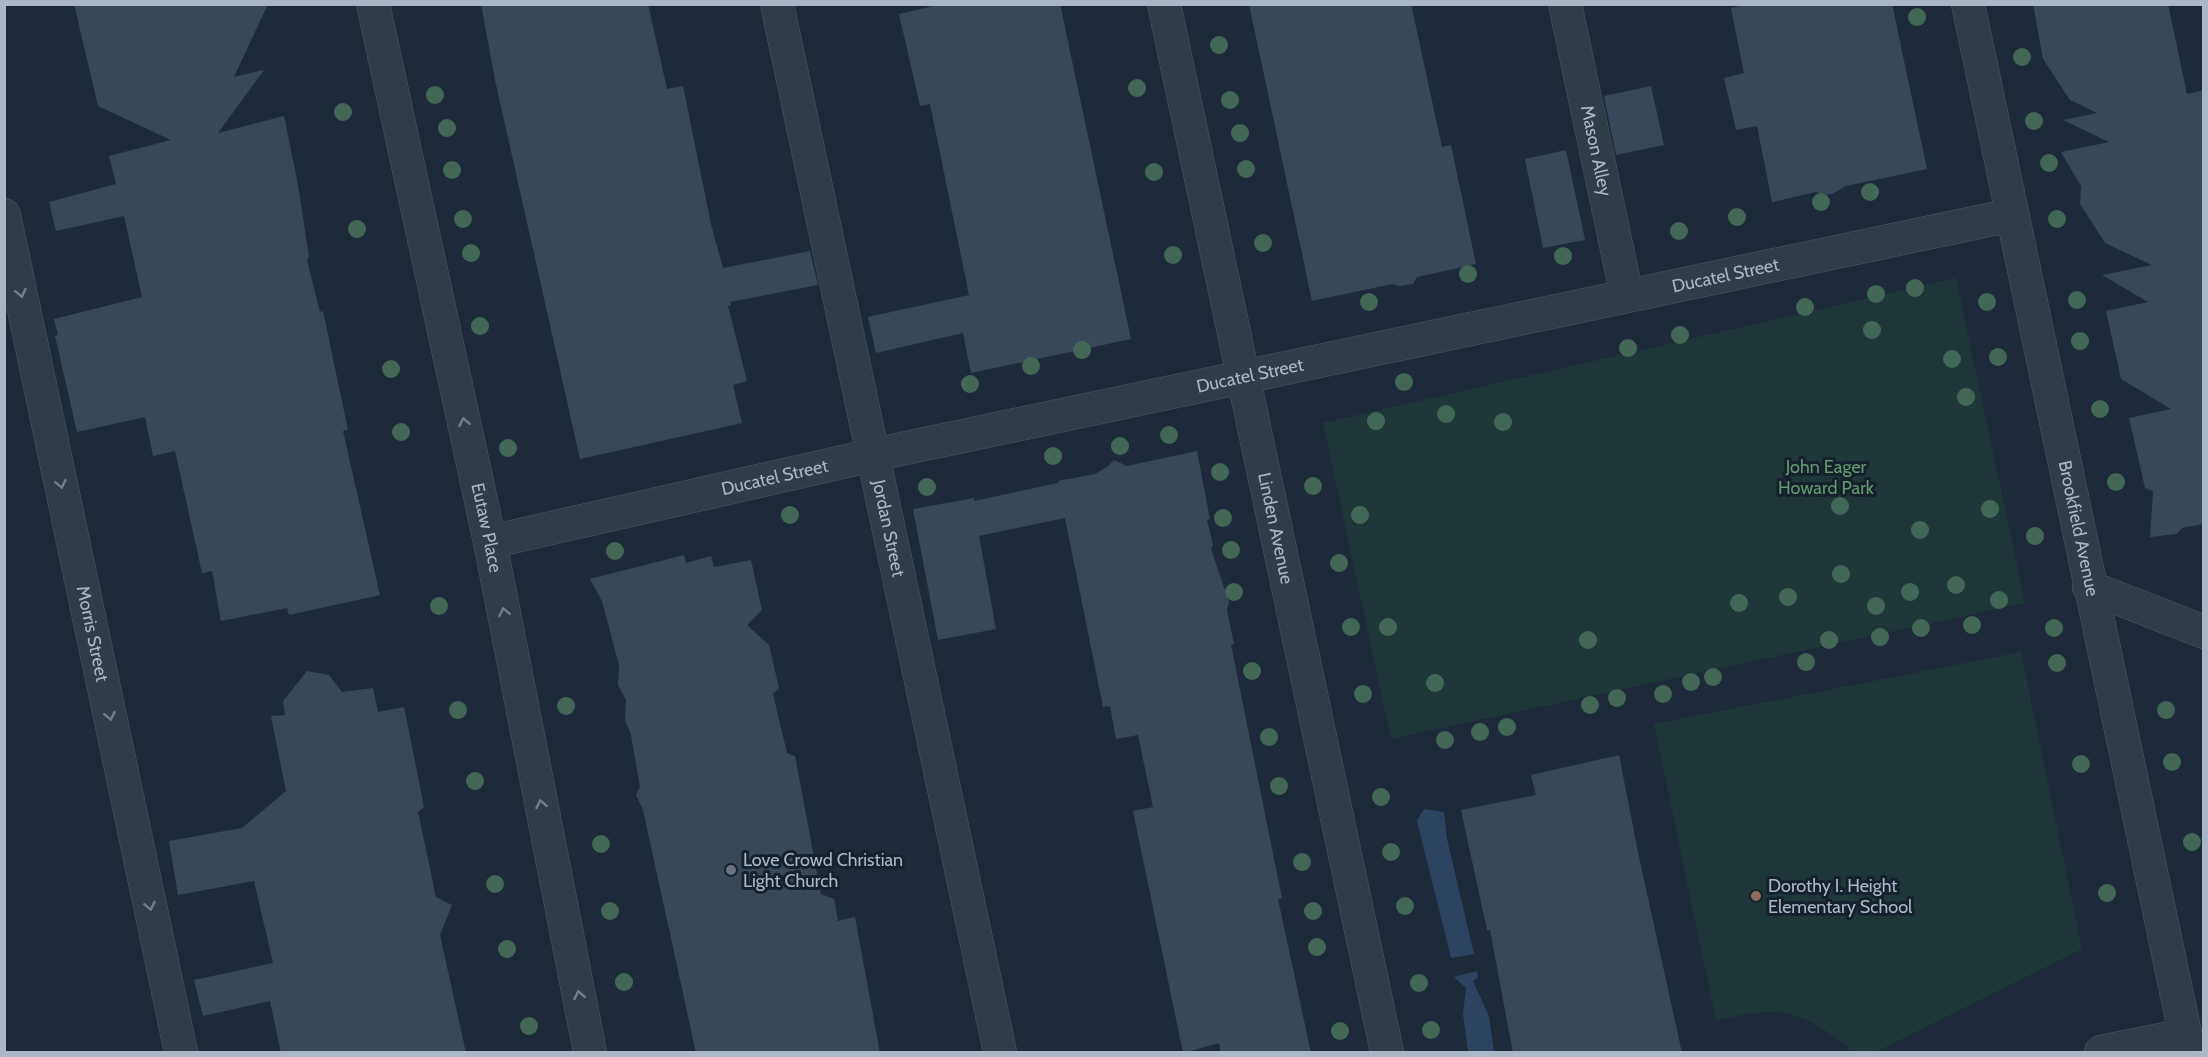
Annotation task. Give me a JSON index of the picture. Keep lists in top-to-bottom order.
{
  "streets": {
    "street": [
      "Mason Alley",
      "Ducatel Street",
      "Eutaw Place",
      "Jordan Street",
      "Linden Avenue",
      "Brookfield Avenue",
      "Morris Street"
    ]
  },
  "crossings": [
    ["Mason Alley", "Ducatel Street"],
    ["Ducatel Street", "Eutaw Place"],
    ["Ducatel Street", "Jordan Street"],
    ["Ducatel Street", "Linden Avenue"],
    ["Ducatel Street", "Brookfield Avenue"]
  ],
  "one_way": ["Eutaw Place", "Morris Street"],
  "parks": ["John Eager Howard Park"],
  "places": ["Love Crowd Christian Light Church", "Dorothy I. Height Elementary School"]
}
